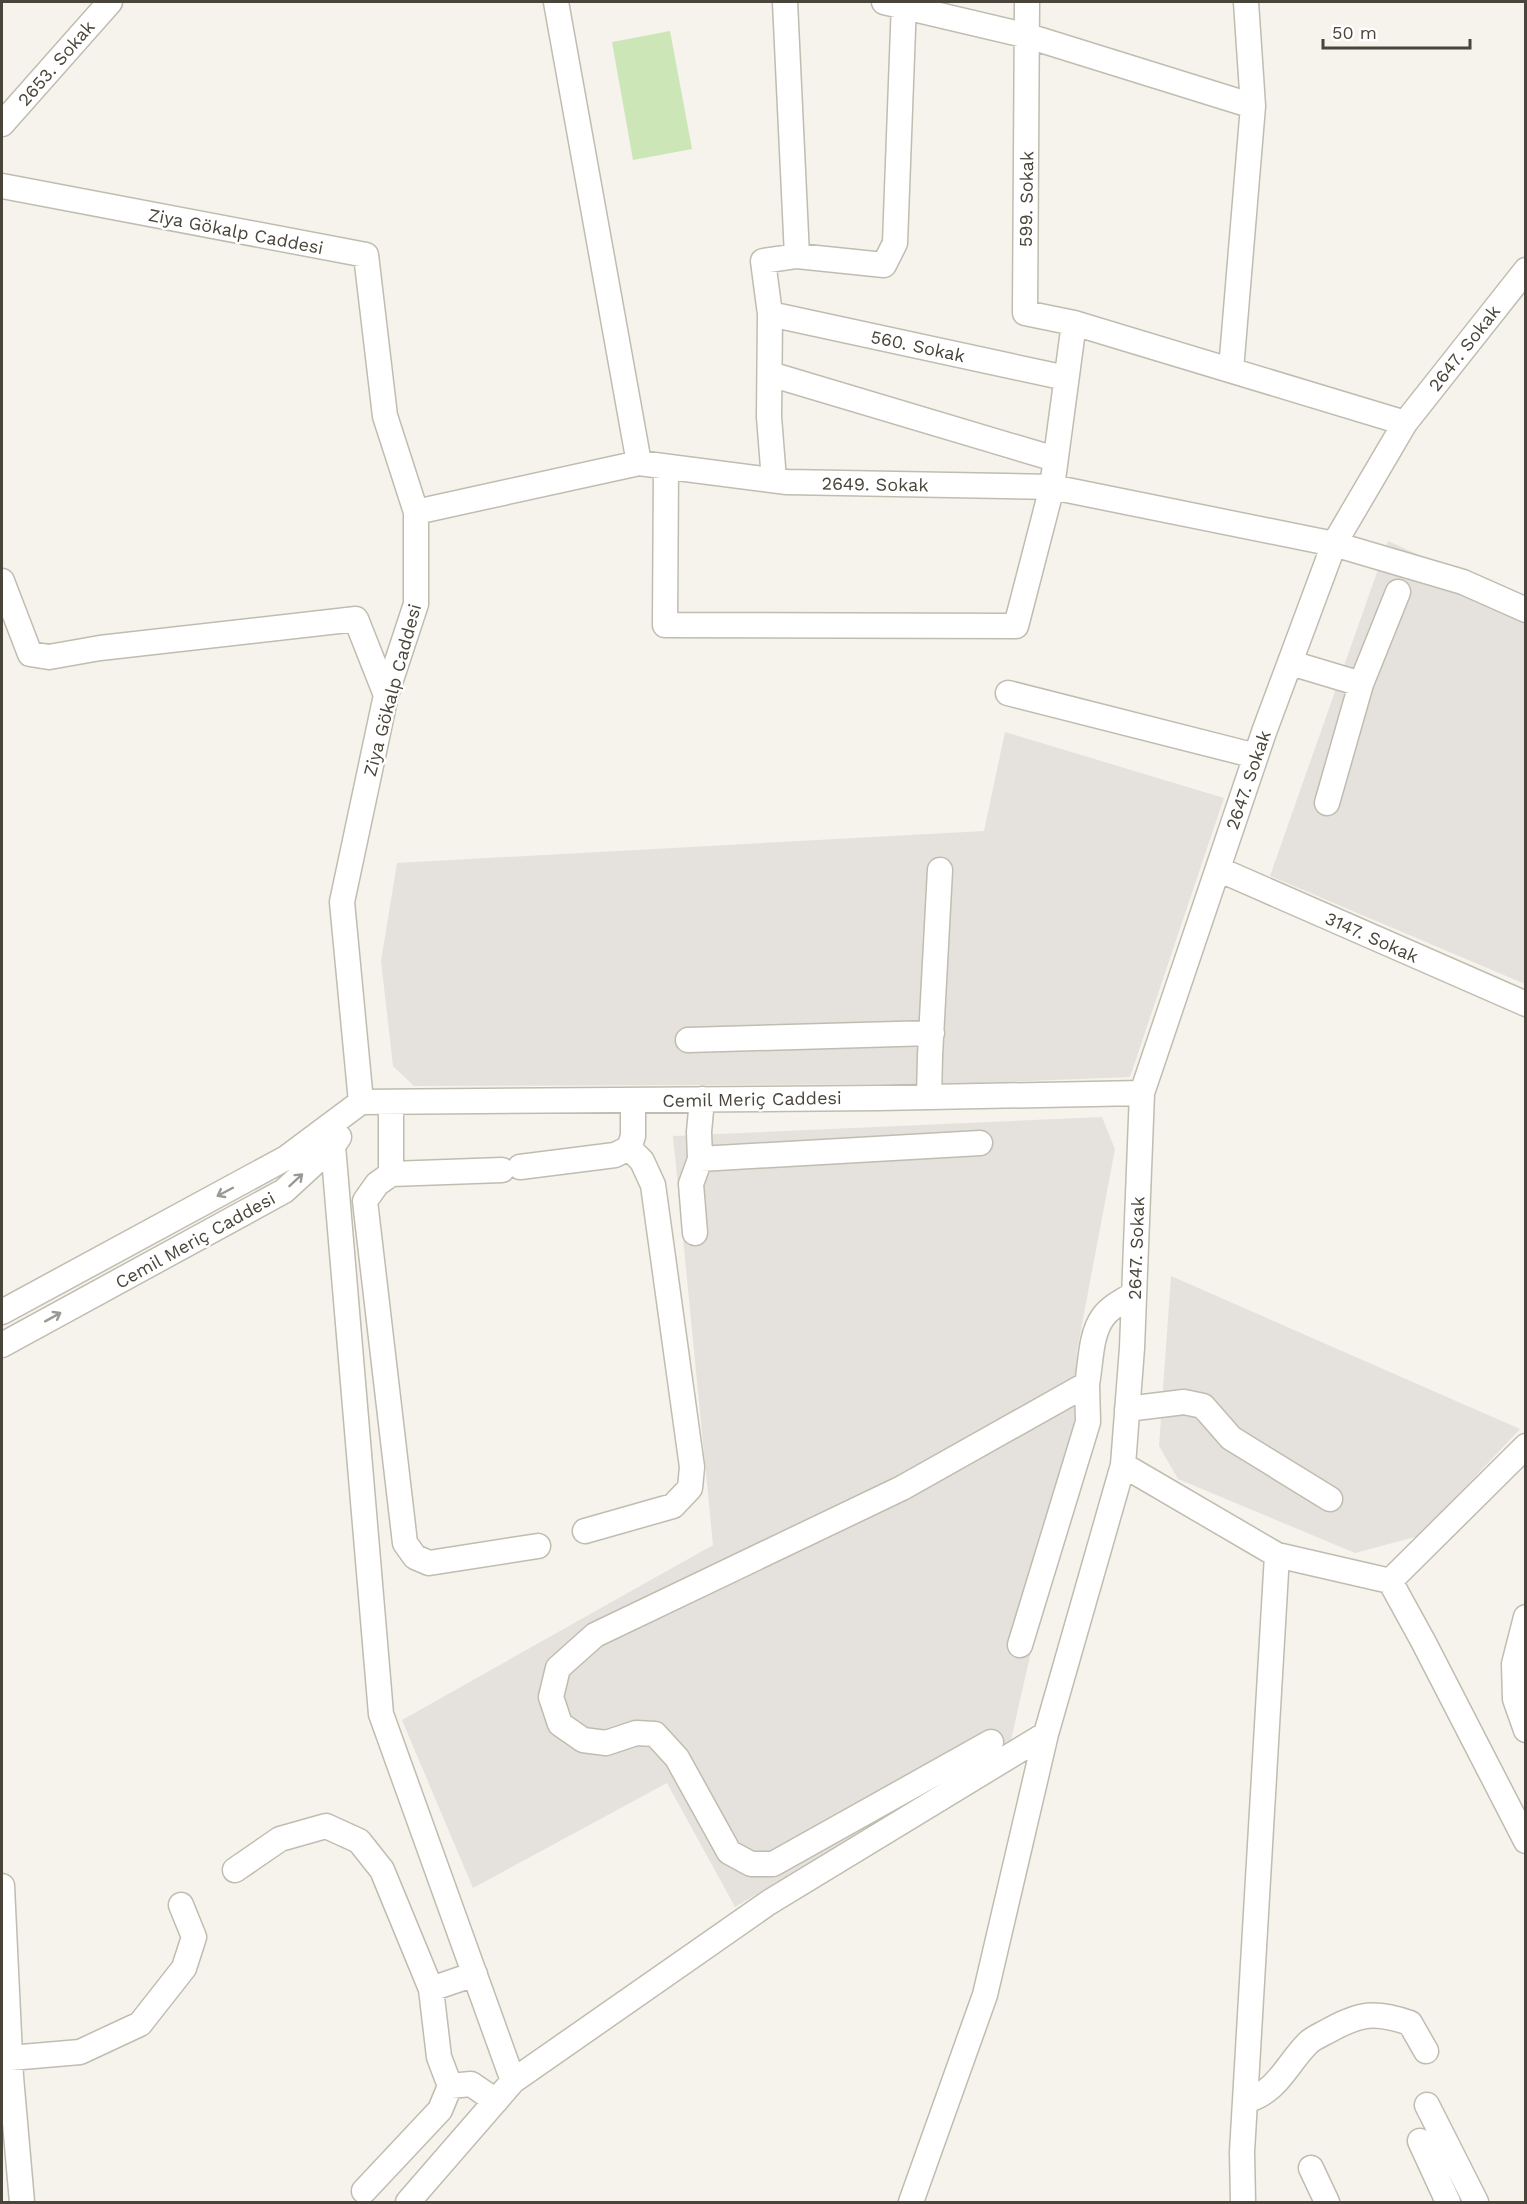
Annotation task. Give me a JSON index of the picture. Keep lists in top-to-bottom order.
{
  "streets": {
    "street": [
      "2653. Sokak",
      "599. Sokak",
      "Ziya Gökalp Caddesi",
      "560. Sokak",
      "2647. Sokak",
      "2649. Sokak",
      "3147. Sokak",
      "Cemil Meriç Caddesi"
    ]
  },
  "crossings": [
    ["Ziya Gökalp Caddesi", "2649. Sokak"],
    ["Ziya Gökalp Caddesi", "Cemil Meriç Caddesi"],
    ["2647. Sokak", "2649. Sokak"],
    ["2647. Sokak", "3147. Sokak"],
    ["2647. Sokak", "Cemil Meriç Caddesi"]
  ],
  "scale_bar": "50 m"
}
